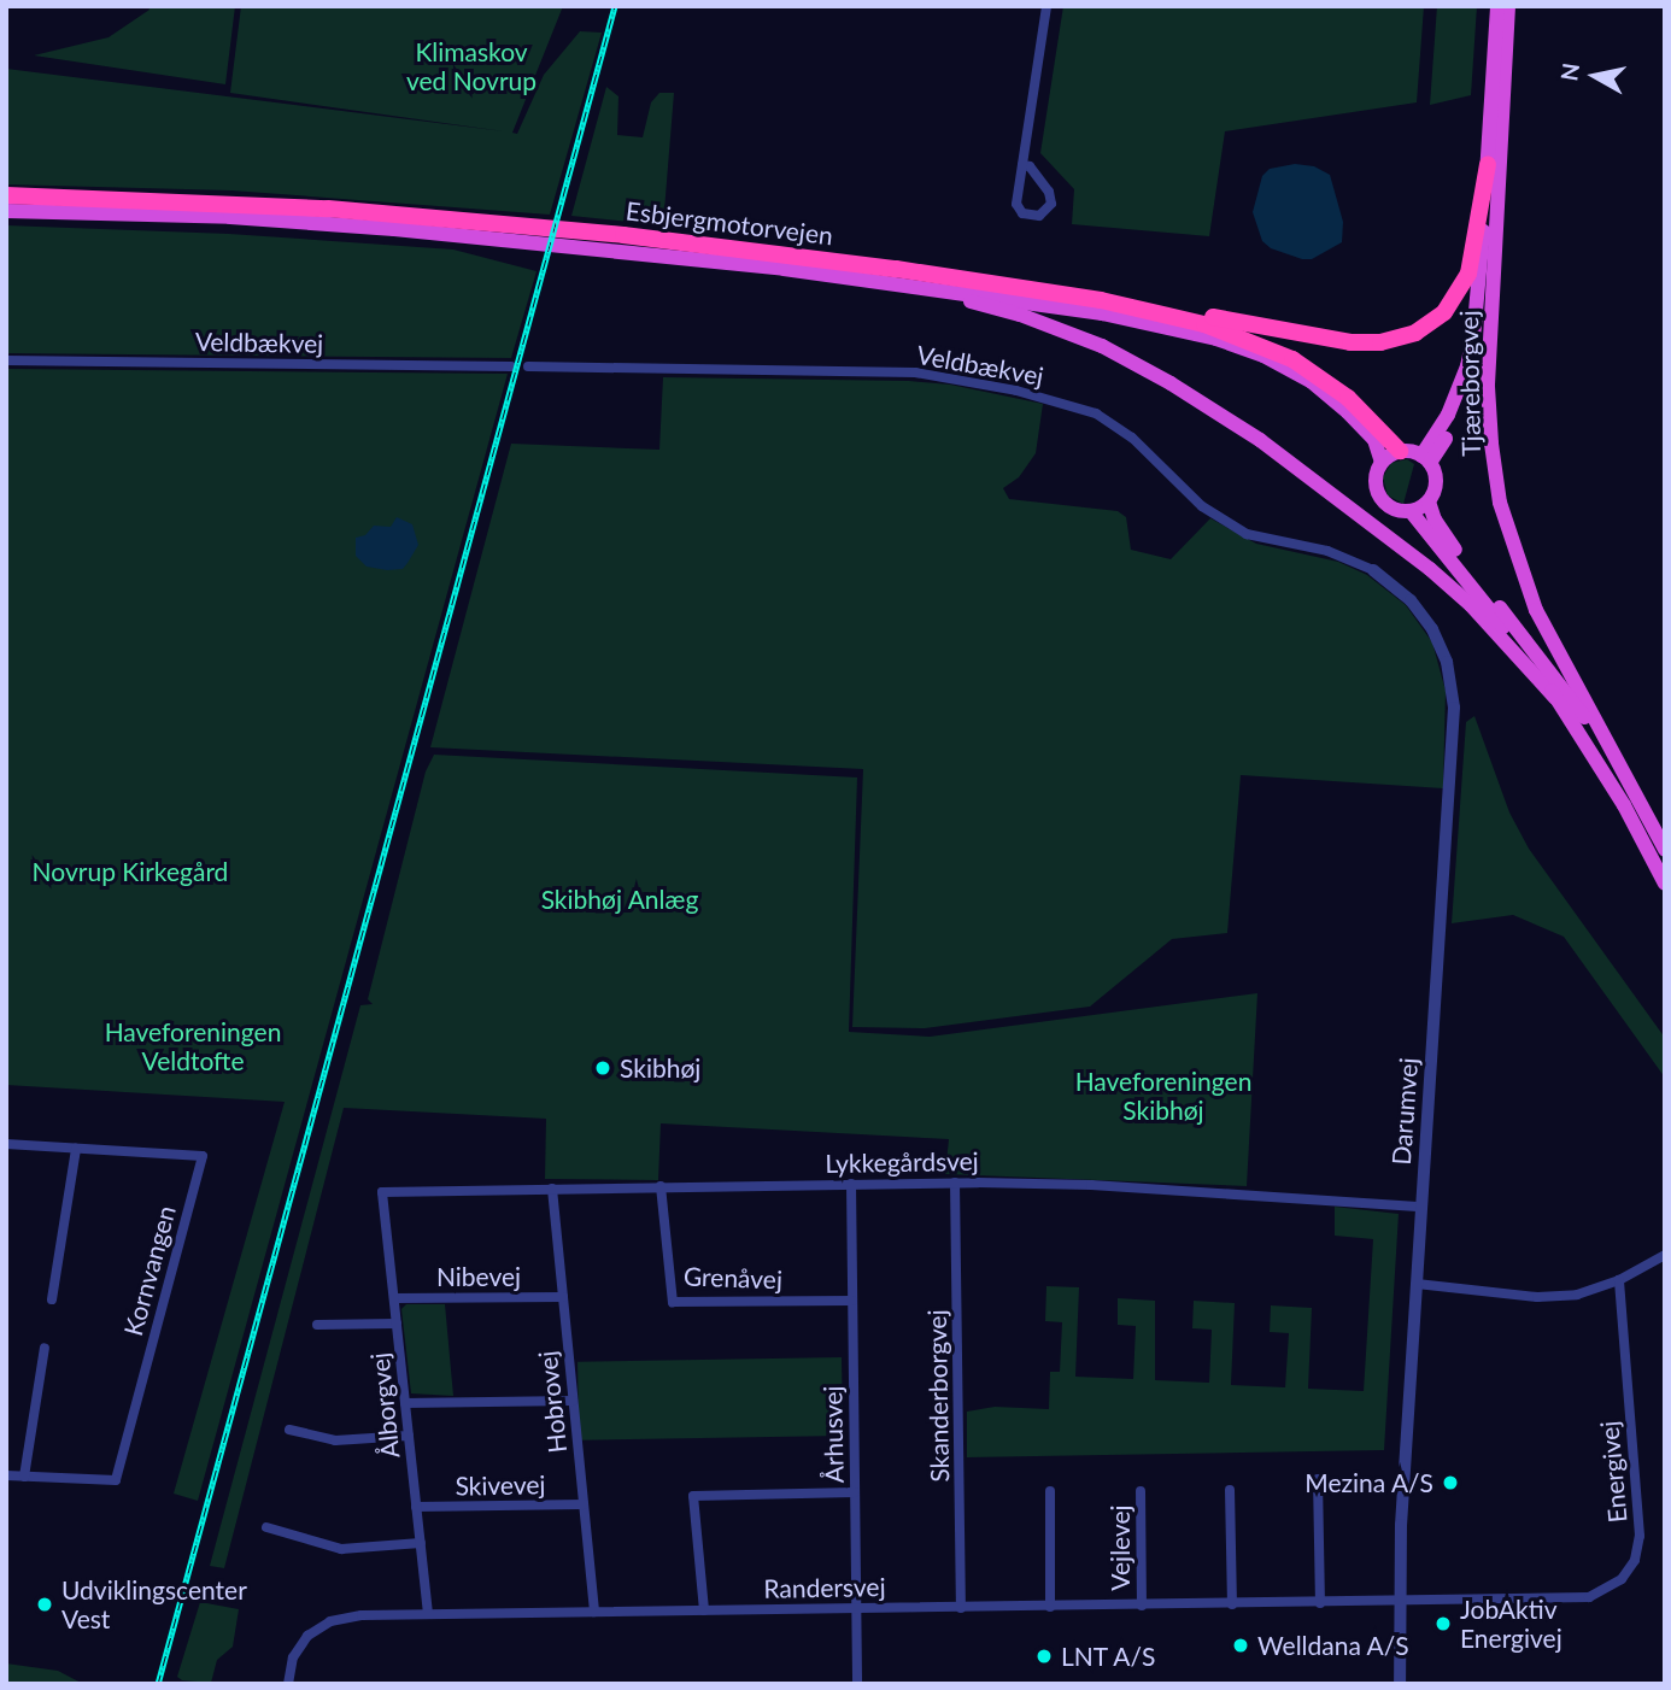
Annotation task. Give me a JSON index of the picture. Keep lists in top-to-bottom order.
{
  "streets": {
    "highway": ["Esbjergmotorvejen", "Tjæreborgvej"],
    "street": [
      "Veldbækvej",
      "Darumvej",
      "Lykkegårdsvej",
      "Kornvangen",
      "Nibevej",
      "Grenåvej",
      "Skanderborgvej",
      "Hobrovej",
      "Ålborgvej",
      "Århusvej",
      "Energivej",
      "Skivevej",
      "Vejlevej",
      "Randersvej"
    ]
  },
  "crossings": [
    ["Esbjergmotorvejen", "Tjæreborgvej"],
    ["Veldbækvej", "Darumvej"],
    ["Darumvej", "Lykkegårdsvej"],
    ["Darumvej", "Energivej"],
    ["Darumvej", "Randersvej"],
    ["Lykkegårdsvej", "Grenåvej"],
    ["Lykkegårdsvej", "Skanderborgvej"],
    ["Lykkegårdsvej", "Hobrovej"],
    ["Lykkegårdsvej", "Ålborgvej"],
    ["Lykkegårdsvej", "Århusvej"],
    ["Nibevej", "Hobrovej"],
    ["Nibevej", "Ålborgvej"],
    ["Grenåvej", "Århusvej"],
    ["Skanderborgvej", "Randersvej"],
    ["Hobrovej", "Skivevej"],
    ["Hobrovej", "Randersvej"],
    ["Ålborgvej", "Skivevej"],
    ["Ålborgvej", "Randersvej"],
    ["Århusvej", "Randersvej"],
    ["Energivej", "Randersvej"],
    ["Vejlevej", "Randersvej"]
  ],
  "parks": [
    "Klimaskov ved Novrup",
    "Novrup Kirkegård",
    "Skibhøj Anlæg",
    "Haveforeningen Veldtofte",
    "Haveforeningen Skibhøj"
  ],
  "places": [
    "Skibhøj",
    "Mezina A/S",
    "Udviklingscenter Vest",
    "JobAktiv Energivej",
    "Welldana A/S",
    "LNT A/S"
  ],
  "north": "left"
}
